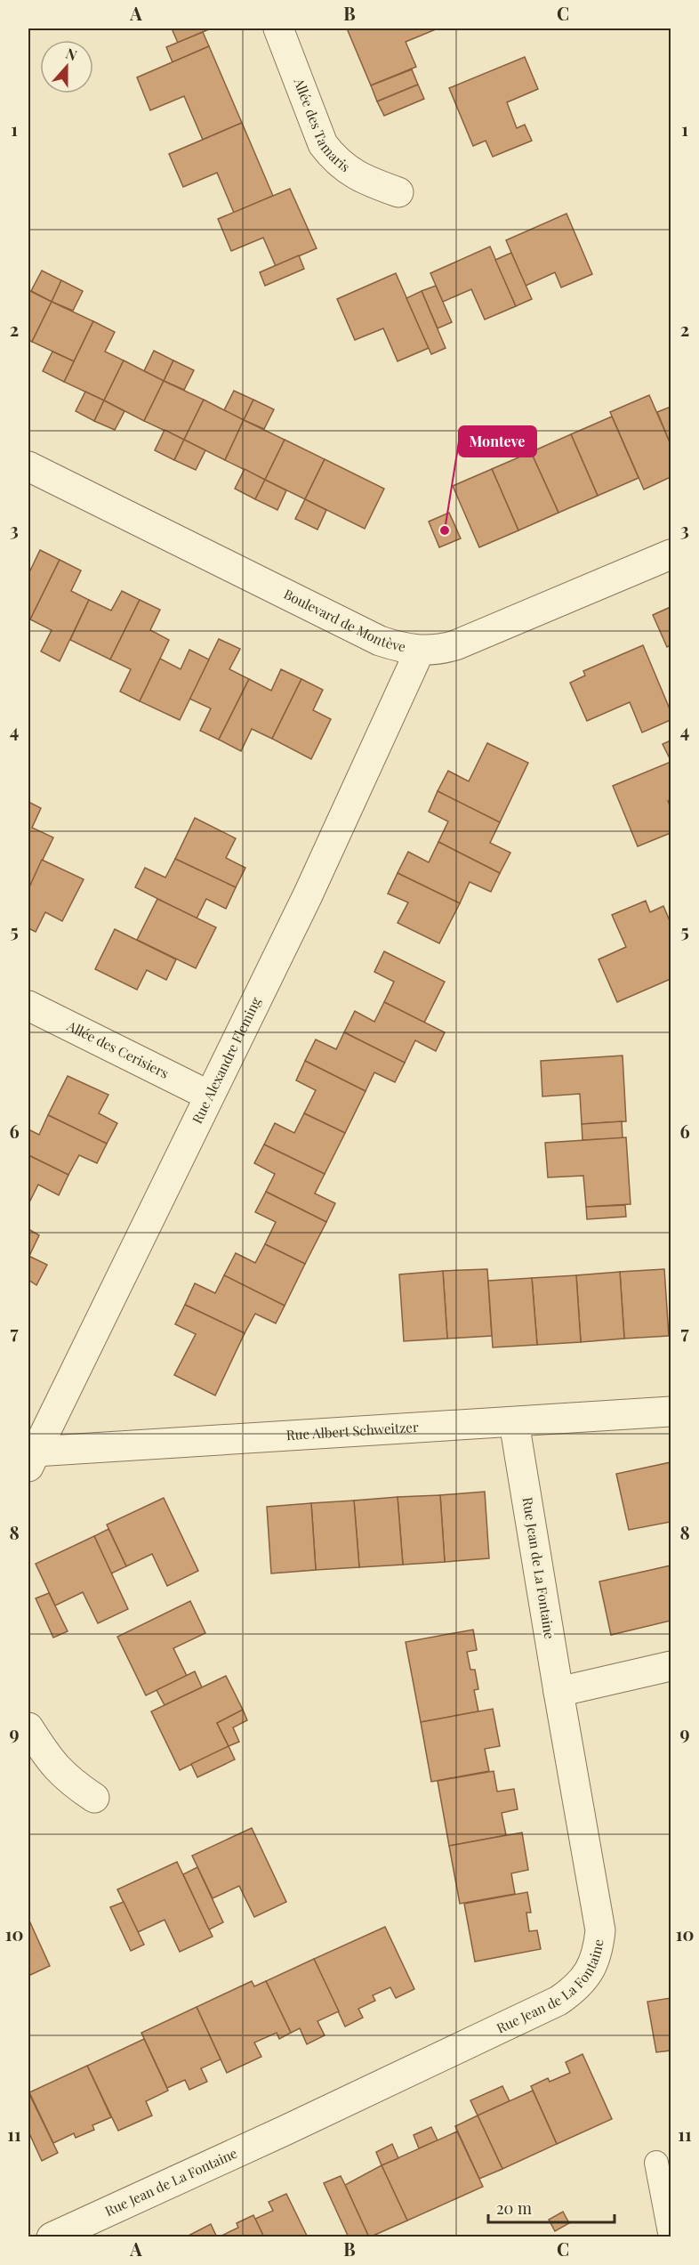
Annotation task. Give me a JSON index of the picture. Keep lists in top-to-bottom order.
{
  "streets": {
    "street": [
      "Allée des Tamaris",
      "Boulevard de Montève",
      "Allée des Cerisiers",
      "Rue Alexandre Fleming",
      "Rue Albert Schweitzer",
      "Rue Jean de La Fontaine"
    ]
  },
  "crossings": [
    ["Boulevard de Montève", "Rue Alexandre Fleming"],
    ["Allée des Cerisiers", "Rue Alexandre Fleming"],
    ["Rue Alexandre Fleming", "Rue Albert Schweitzer"],
    ["Rue Albert Schweitzer", "Rue Jean de La Fontaine"]
  ],
  "places": ["Monteve"],
  "scale_bar": "20 m",
  "north": "top",
  "grid": {
    "columns": ["A", "B", "C"],
    "rows": [
      "1",
      "2",
      "3",
      "4",
      "5",
      "6",
      "7",
      "8",
      "9",
      "10",
      "11"
    ]
  }
}
